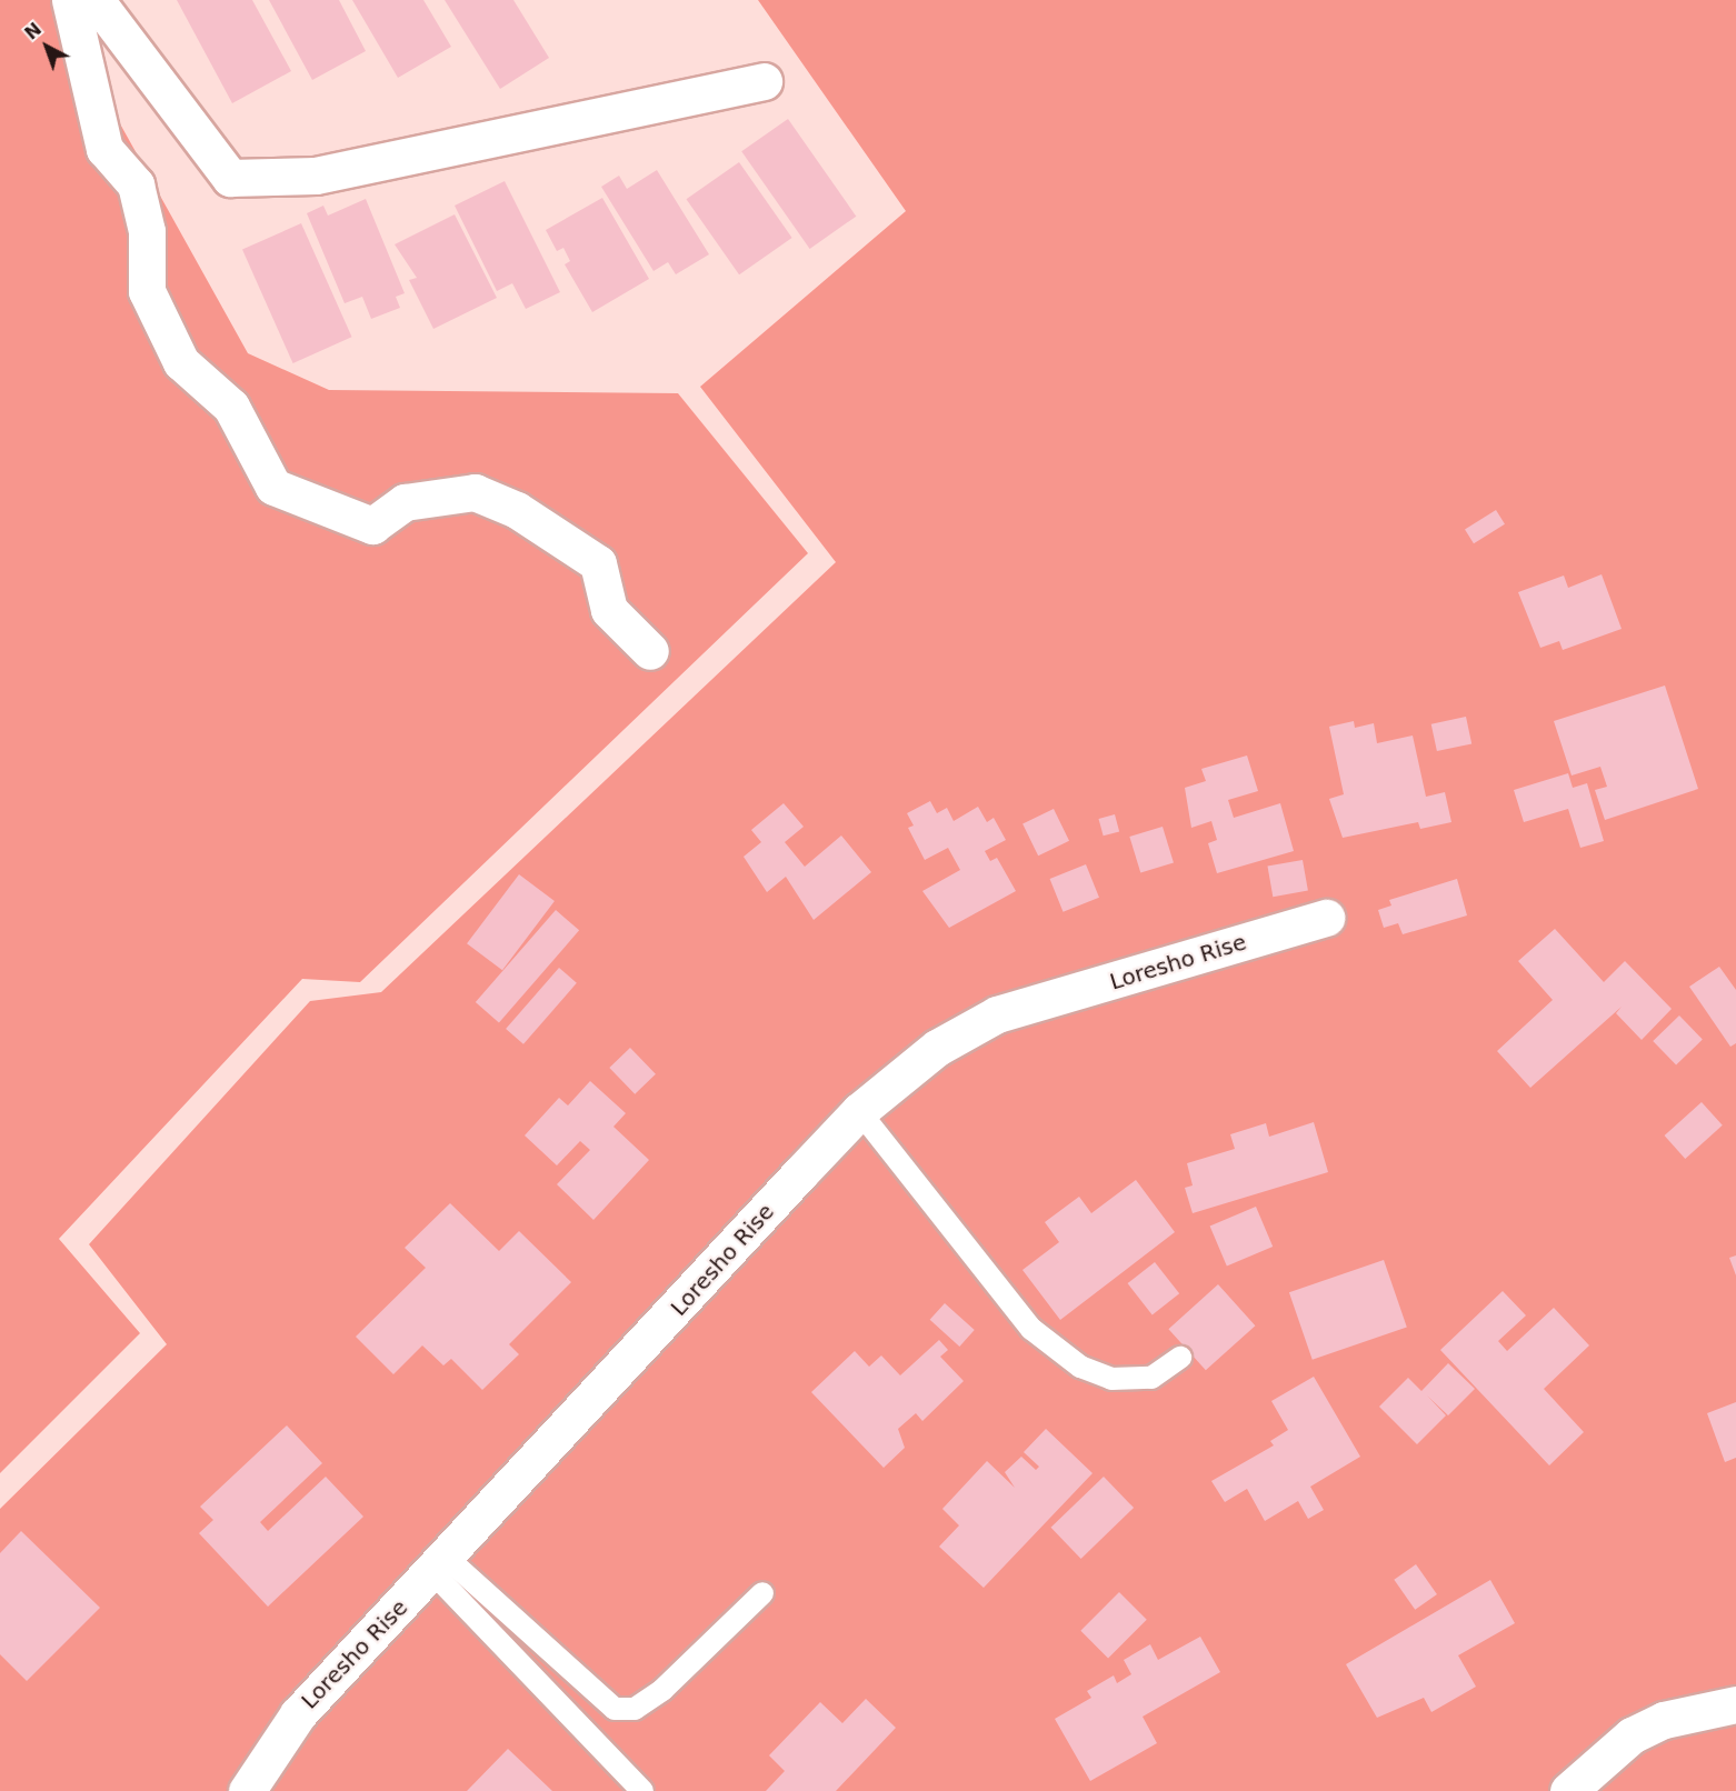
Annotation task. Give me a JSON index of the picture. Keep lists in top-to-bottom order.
{
  "streets": {
    "street": ["Loresho Rise"]
  },
  "north": "top left"
}
